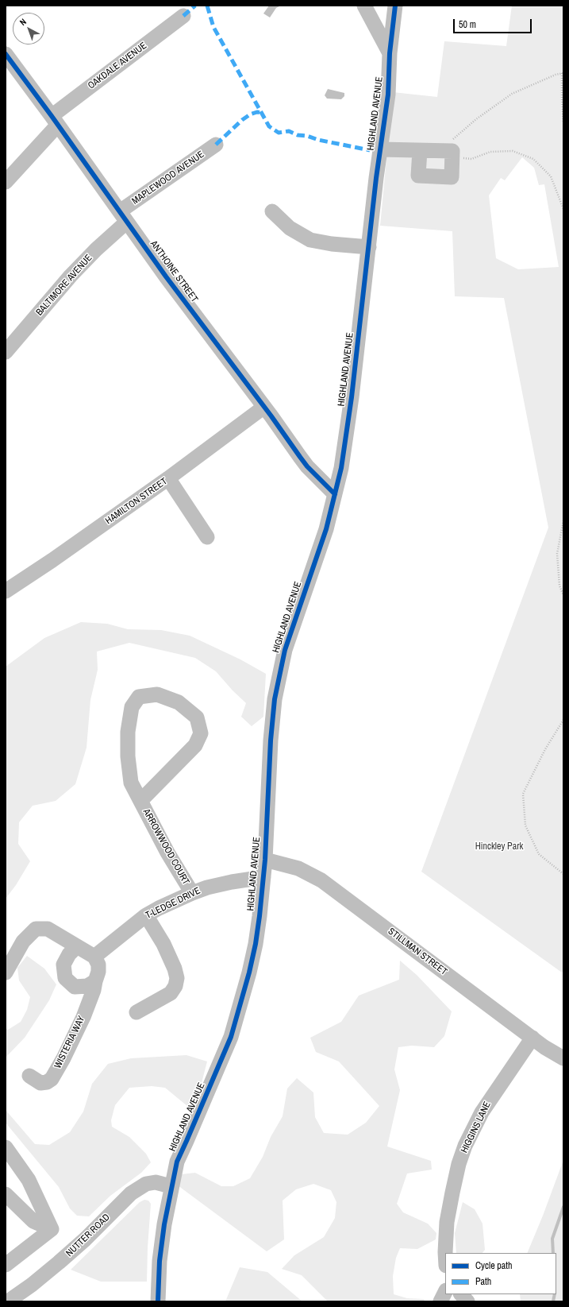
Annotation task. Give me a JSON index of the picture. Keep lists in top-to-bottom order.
{
  "streets": {
    "street": [
      "OAKDALE AVENUE",
      "HIGHLAND AVENUE",
      "MAPLEWOOD AVENUE",
      "ANTHOINE STREET",
      "BALTIMORE AVENUE",
      "HAMILTON STREET",
      "ARROWWOOD COURT",
      "T-LEDGE DRIVE",
      "STILLMAN STREET",
      "WISTERIA WAY",
      "HIGGINS LANE",
      "NUTTER ROAD"
    ]
  },
  "crossings": [
    ["OAKDALE AVENUE", "ANTHOINE STREET"],
    ["HIGHLAND AVENUE", "ANTHOINE STREET"],
    ["HIGHLAND AVENUE", "T-LEDGE DRIVE"],
    ["HIGHLAND AVENUE", "STILLMAN STREET"],
    ["HIGHLAND AVENUE", "NUTTER ROAD"],
    ["MAPLEWOOD AVENUE", "ANTHOINE STREET"],
    ["MAPLEWOOD AVENUE", "BALTIMORE AVENUE"],
    ["ANTHOINE STREET", "BALTIMORE AVENUE"],
    ["ANTHOINE STREET", "HAMILTON STREET"],
    ["ARROWWOOD COURT", "T-LEDGE DRIVE"],
    ["T-LEDGE DRIVE", "WISTERIA WAY"],
    ["STILLMAN STREET", "HIGGINS LANE"]
  ],
  "parks": ["Hinckley Park"],
  "legend": ["Cycle path", "Path"],
  "scale_bar": "50 m",
  "north": "top left"
}
